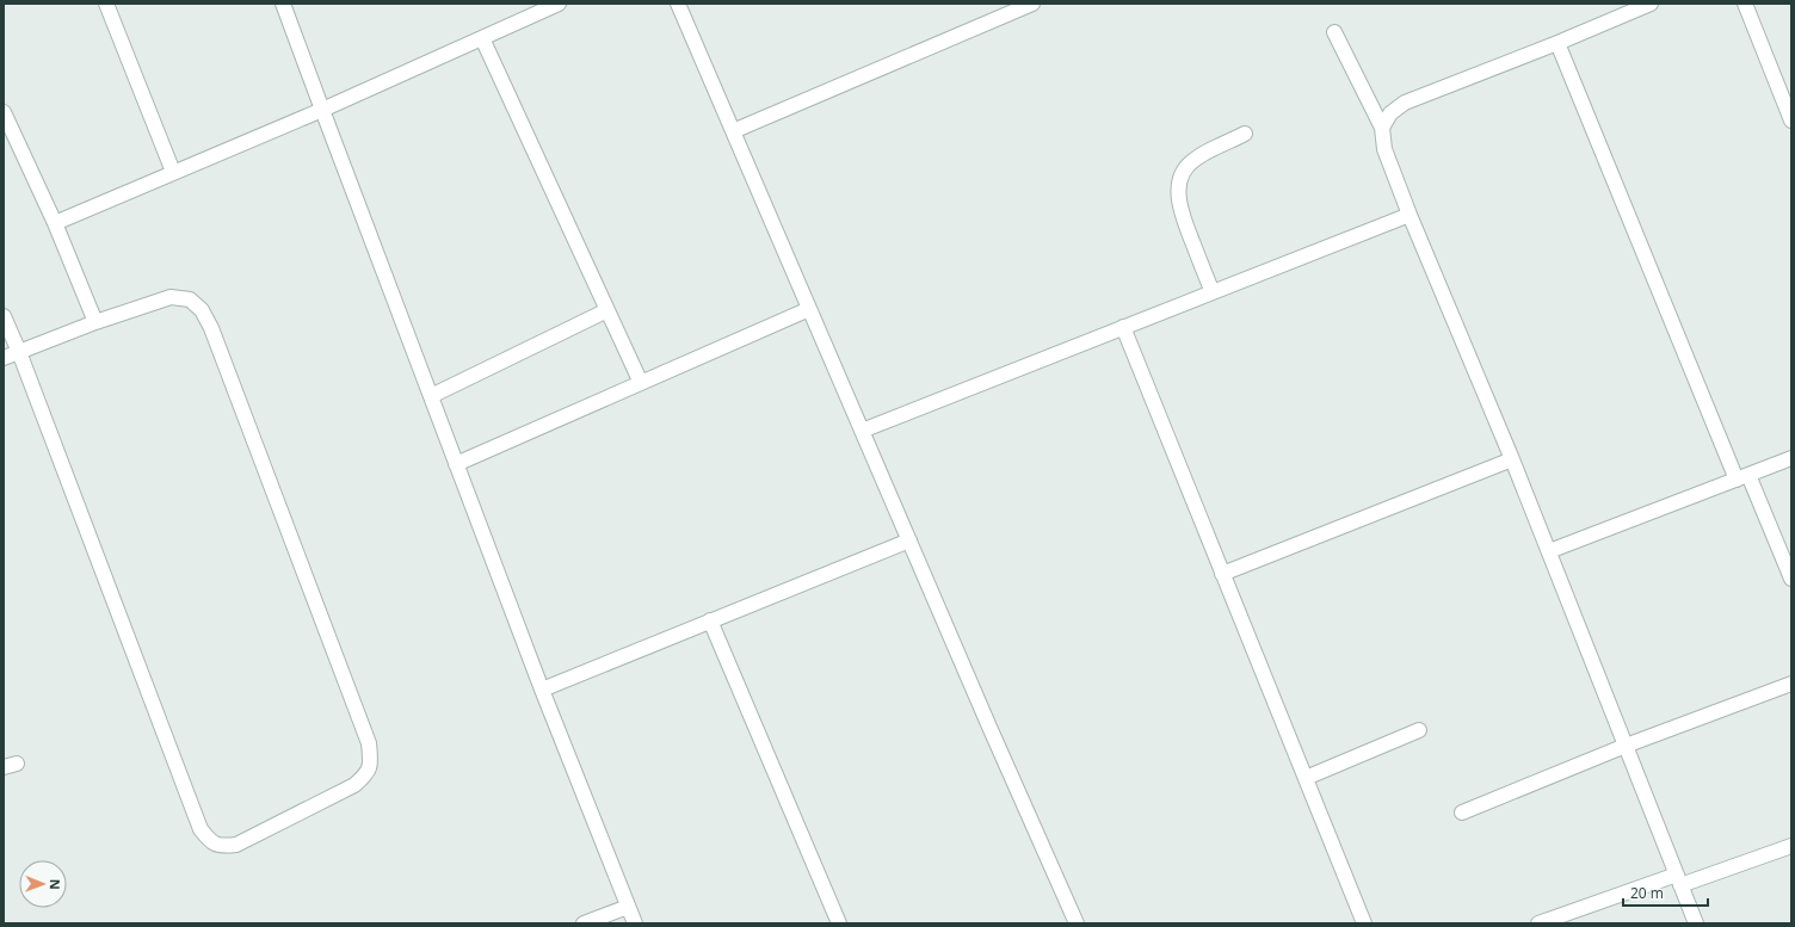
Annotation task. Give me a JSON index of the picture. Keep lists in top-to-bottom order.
{
  "scale_bar": "20 m",
  "north": "right"
}
